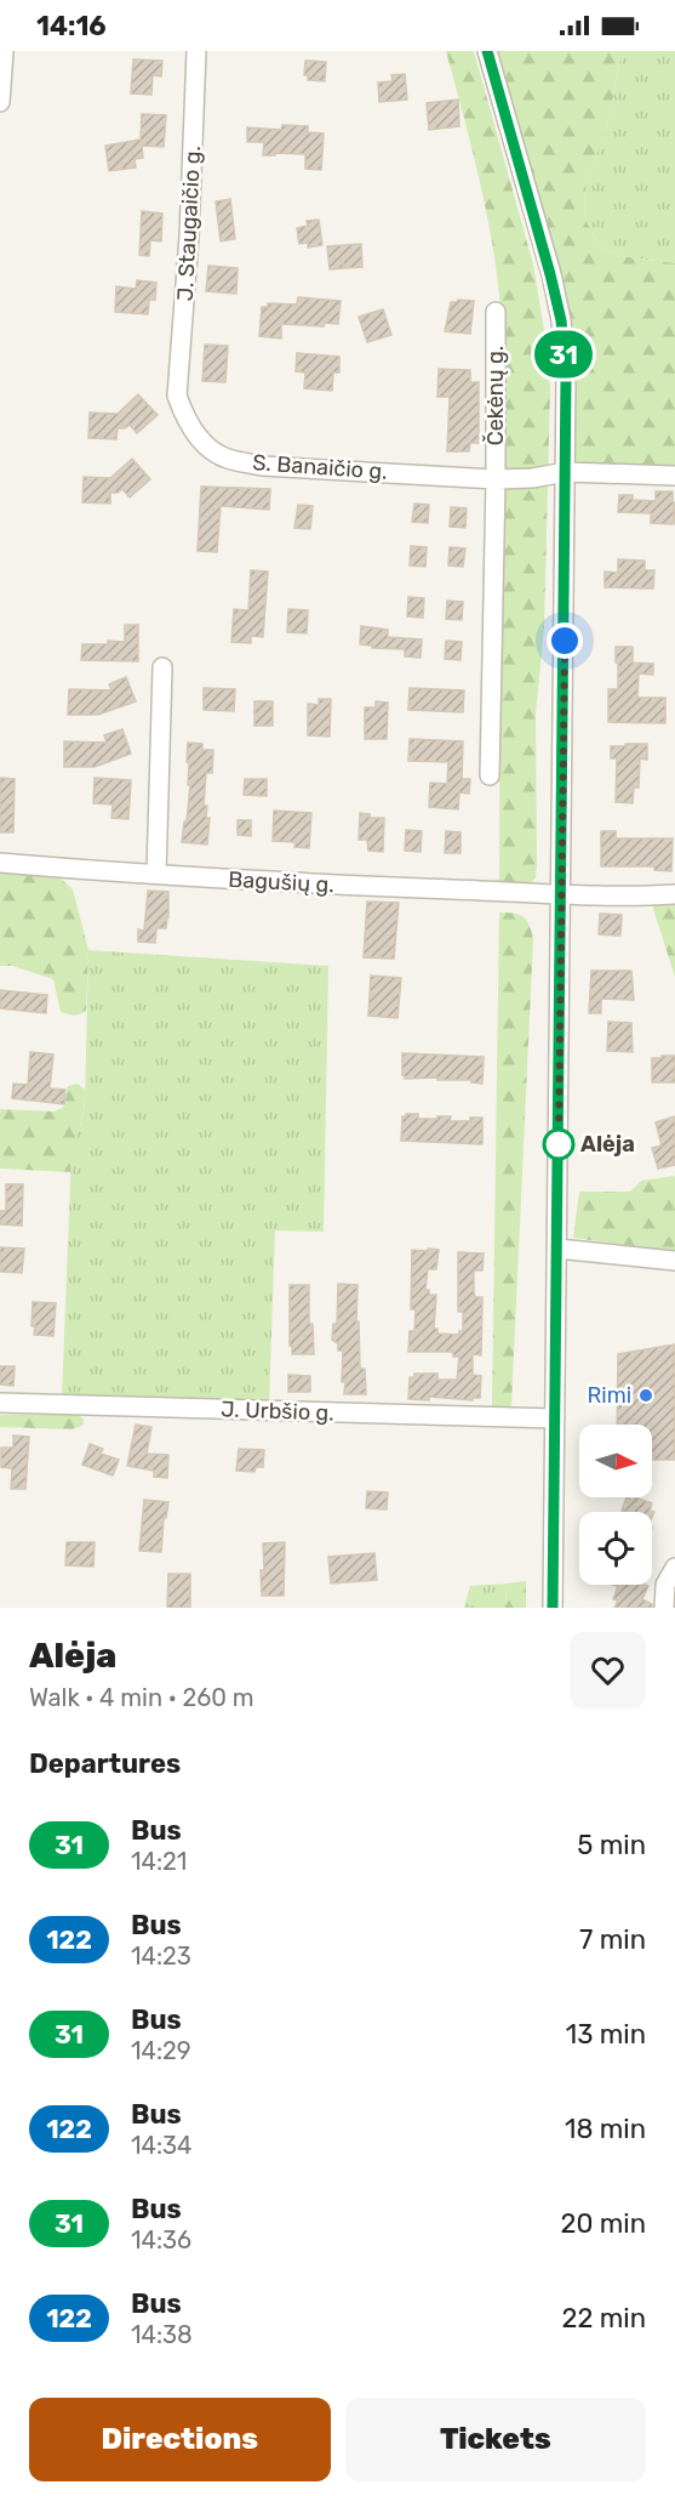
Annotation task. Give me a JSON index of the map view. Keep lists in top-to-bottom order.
{
  "streets": {
    "street": [
      "J. Staugaičio g.",
      "Čekėnų g.",
      "S. Banaičio g.",
      "Bagušių g.",
      "J. Urbšio g."
    ]
  },
  "crossings": [
    ["J. Staugaičio g.", "S. Banaičio g."],
    ["Čekėnų g.", "S. Banaičio g."]
  ],
  "places": ["Alėja", "Rimi"],
  "lines": ["bus line 31"],
  "north": "right",
  "page": {
    "status": "14:16",
    "on_map": "31",
    "heading": [
      ["Alėja", "Walk · 4 min · 260 m"],
      "Departures"
    ],
    "list": [
      {
        "mark": "31",
        "name": "Bus",
        "note": "14:21",
        "value": "5 min"
      },
      {
        "mark": "122",
        "name": "Bus",
        "note": "14:23",
        "value": "7 min"
      },
      {
        "mark": "31",
        "name": "Bus",
        "note": "14:29",
        "value": "13 min"
      },
      {
        "mark": "122",
        "name": "Bus",
        "note": "14:34",
        "value": "18 min"
      },
      {
        "mark": "31",
        "name": "Bus",
        "note": "14:36",
        "value": "20 min"
      },
      {
        "mark": "122",
        "name": "Bus",
        "note": "14:38",
        "value": "22 min"
      }
    ],
    "buttons": ["Directions", "Tickets"]
  }
}
